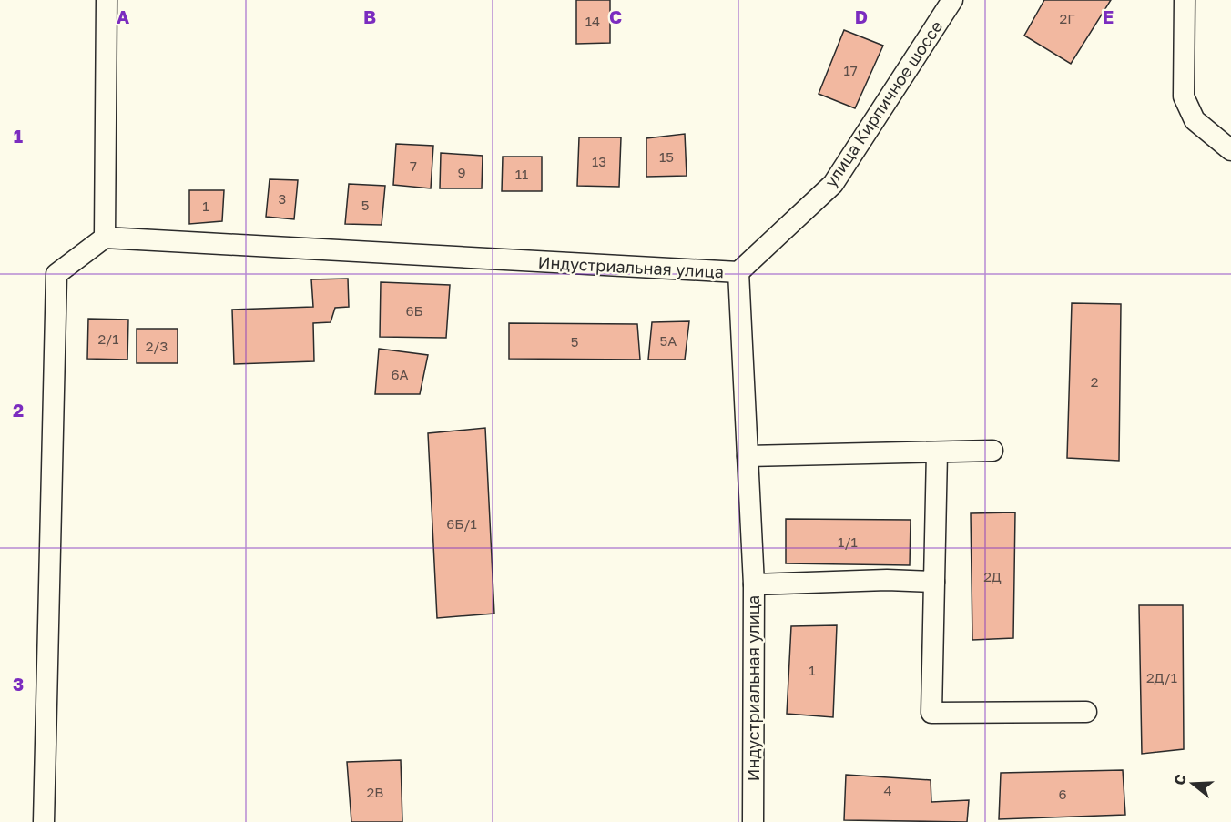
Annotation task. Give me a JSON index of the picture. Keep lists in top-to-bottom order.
{
  "streets": {
    "street": ["улица Кирпичное шоссе", "Индустриальная улица"]
  },
  "crossings": [
    ["улица Кирпичное шоссе", "Индустриальная улица"]
  ],
  "house_numbers": [
    "2Г",
    "14",
    "17",
    "15",
    "13",
    "7",
    "9",
    "11",
    "3",
    "5",
    "1",
    "6Б",
    "2/1",
    "5А",
    "5",
    "2/3",
    "6А",
    "2",
    "6Б/1",
    "1/1",
    "2Д",
    "1",
    "2Д/1",
    "4",
    "2В",
    "6"
  ],
  "north": "left",
  "grid": {
    "columns": [
      "A",
      "B",
      "C",
      "D",
      "E"
    ],
    "rows": ["1", "2", "3"]
  }
}
